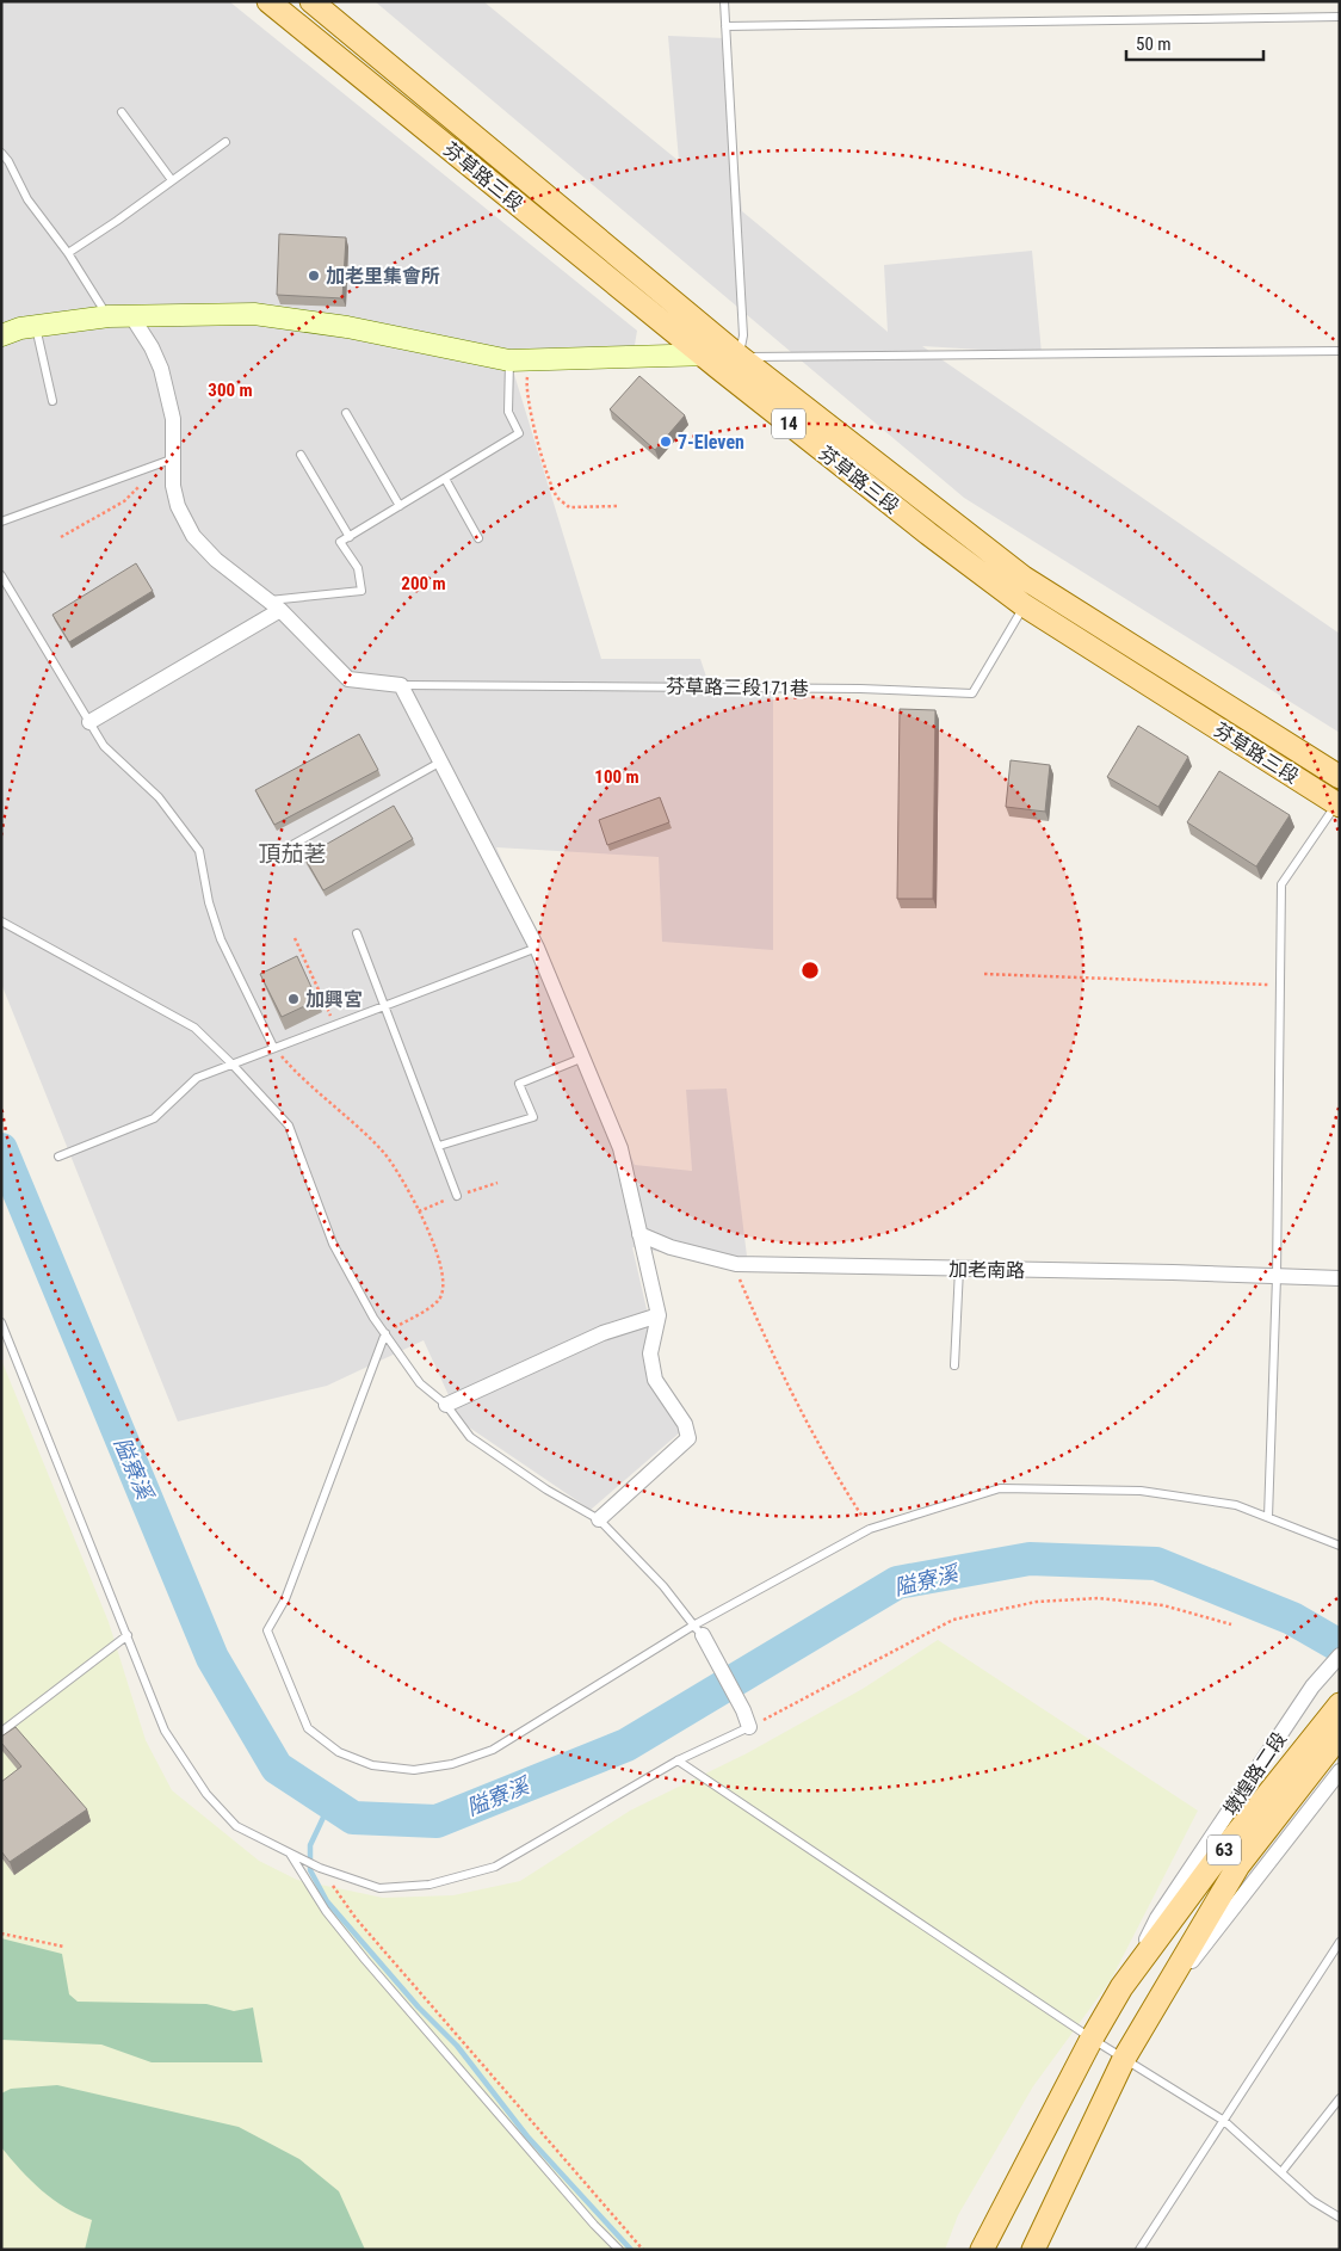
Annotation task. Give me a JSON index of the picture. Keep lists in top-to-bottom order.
{
  "streets": {
    "main road": [
      "芬草路三段",
      "14",
      "墩煌路二段",
      "63"
    ],
    "street": ["加老南路"],
    "lane": ["芬草路三段171巷"]
  },
  "crossings": [
    ["芬草路三段", "芬草路三段171巷"]
  ],
  "districts": ["頂茄荖"],
  "water": ["隘寮溪"],
  "places": ["加老里集會所", "7-Eleven", "加興宮"],
  "scale_bar": "50 m",
  "rings": ["300 m", "200 m", "100 m"]
}
